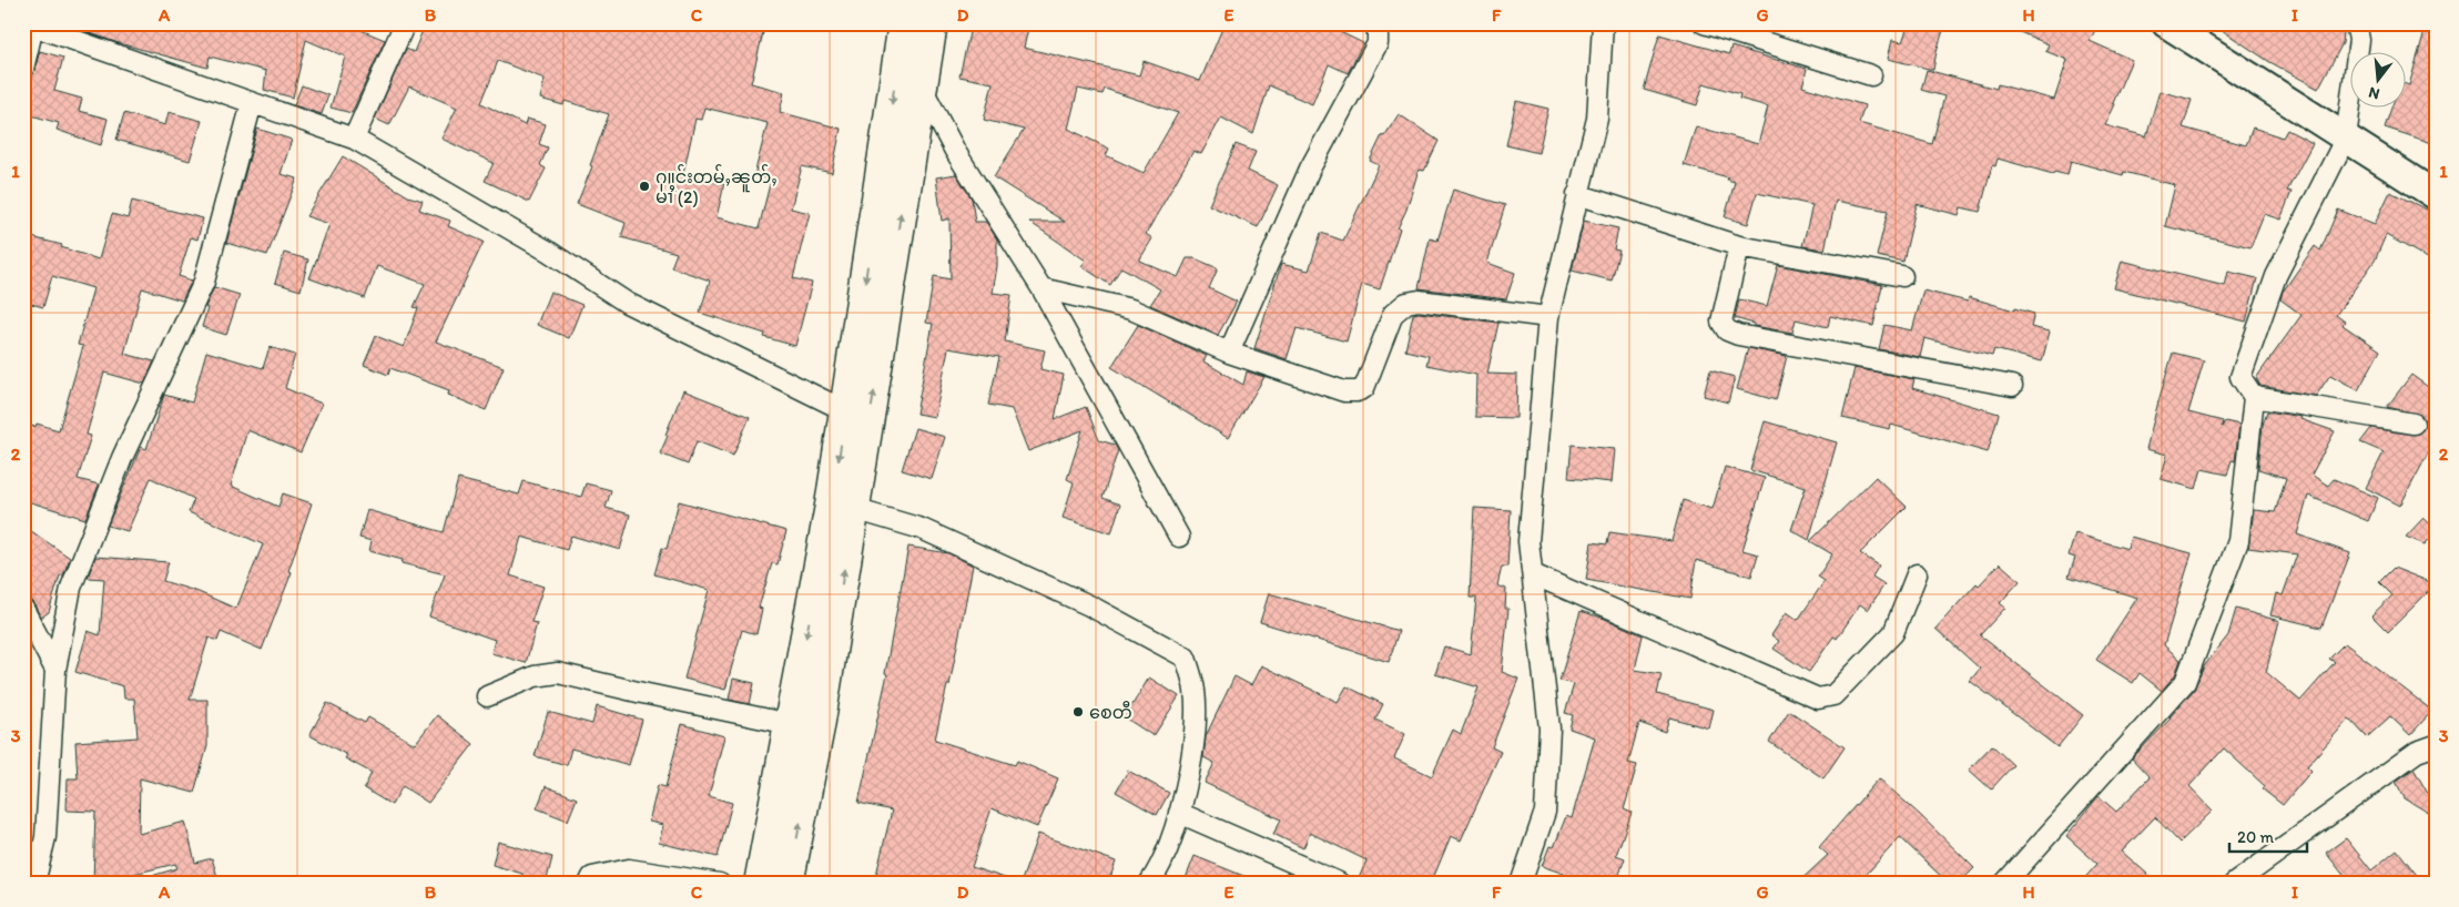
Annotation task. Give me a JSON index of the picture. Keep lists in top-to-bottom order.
{
  "places": ["ႁူင်းတမ်ႇၼူတ်ႇ မၢႆ (2)", "စေတီ"],
  "scale_bar": "20 m",
  "north": "bottom",
  "grid": {
    "columns": [
      "A",
      "B",
      "C",
      "D",
      "E",
      "F",
      "G",
      "H",
      "I"
    ],
    "rows": ["1", "2", "3"]
  }
}
